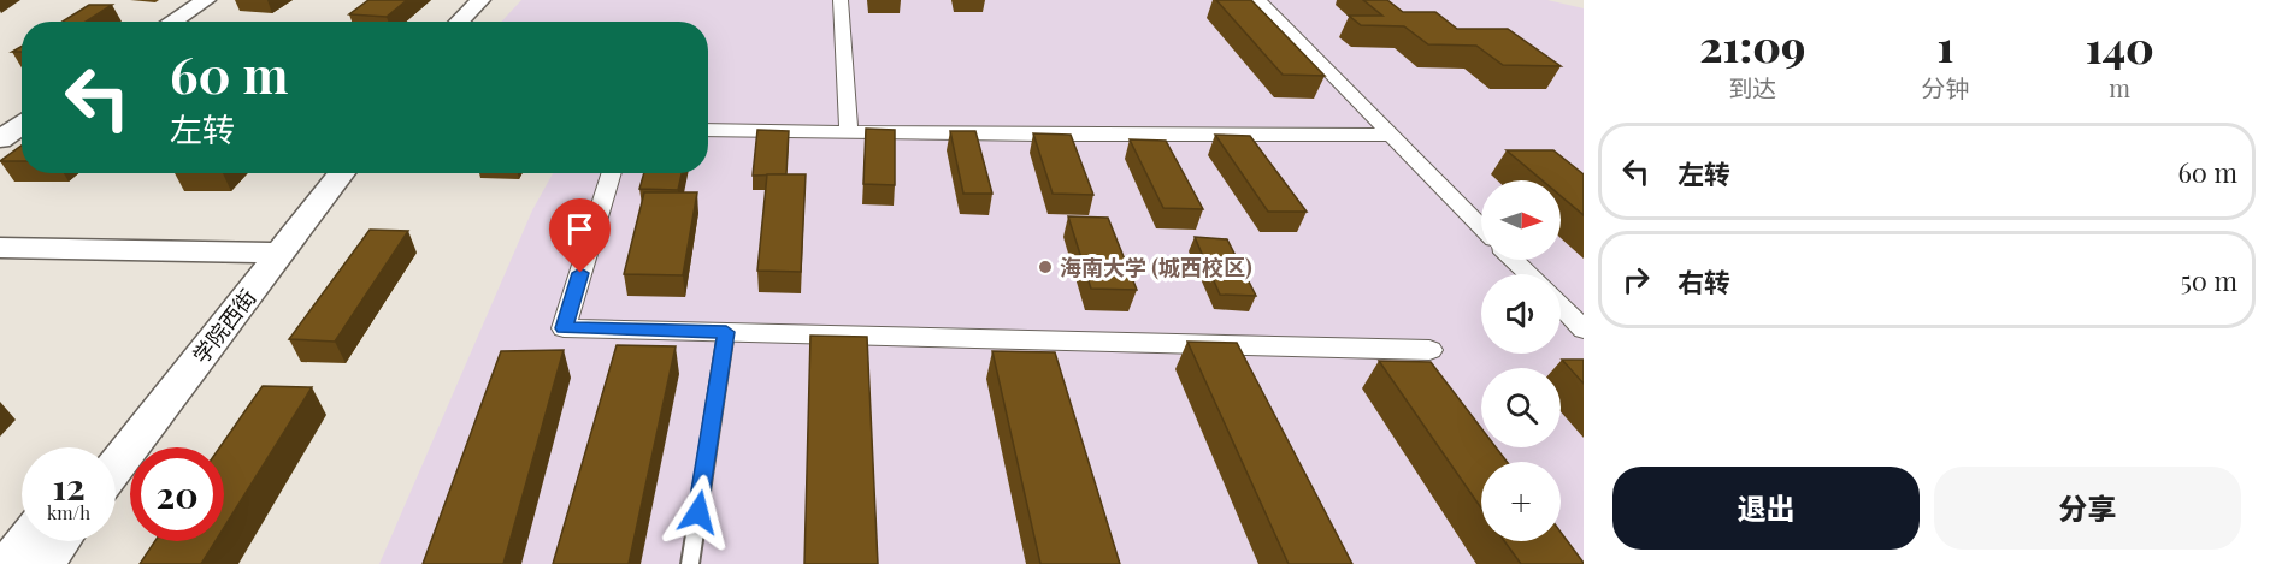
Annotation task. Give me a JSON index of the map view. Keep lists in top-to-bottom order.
{
  "streets": {
    "main road": ["学院西街"]
  },
  "places": ["海南大学 (城西校区)"],
  "north": "right",
  "page": {
    "eta": [
      "21:09",
      "到达",
      "1",
      "分钟",
      "140",
      "m"
    ],
    "turn": ["60 m", "左转"],
    "list": [
      {
        "name": "左转",
        "value": "60 m"
      },
      {
        "name": "右转",
        "value": "50 m"
      }
    ],
    "map_buttons": "+",
    "speed": "12 km/h",
    "limit": "20",
    "buttons": ["退出", "分享"]
  }
}
